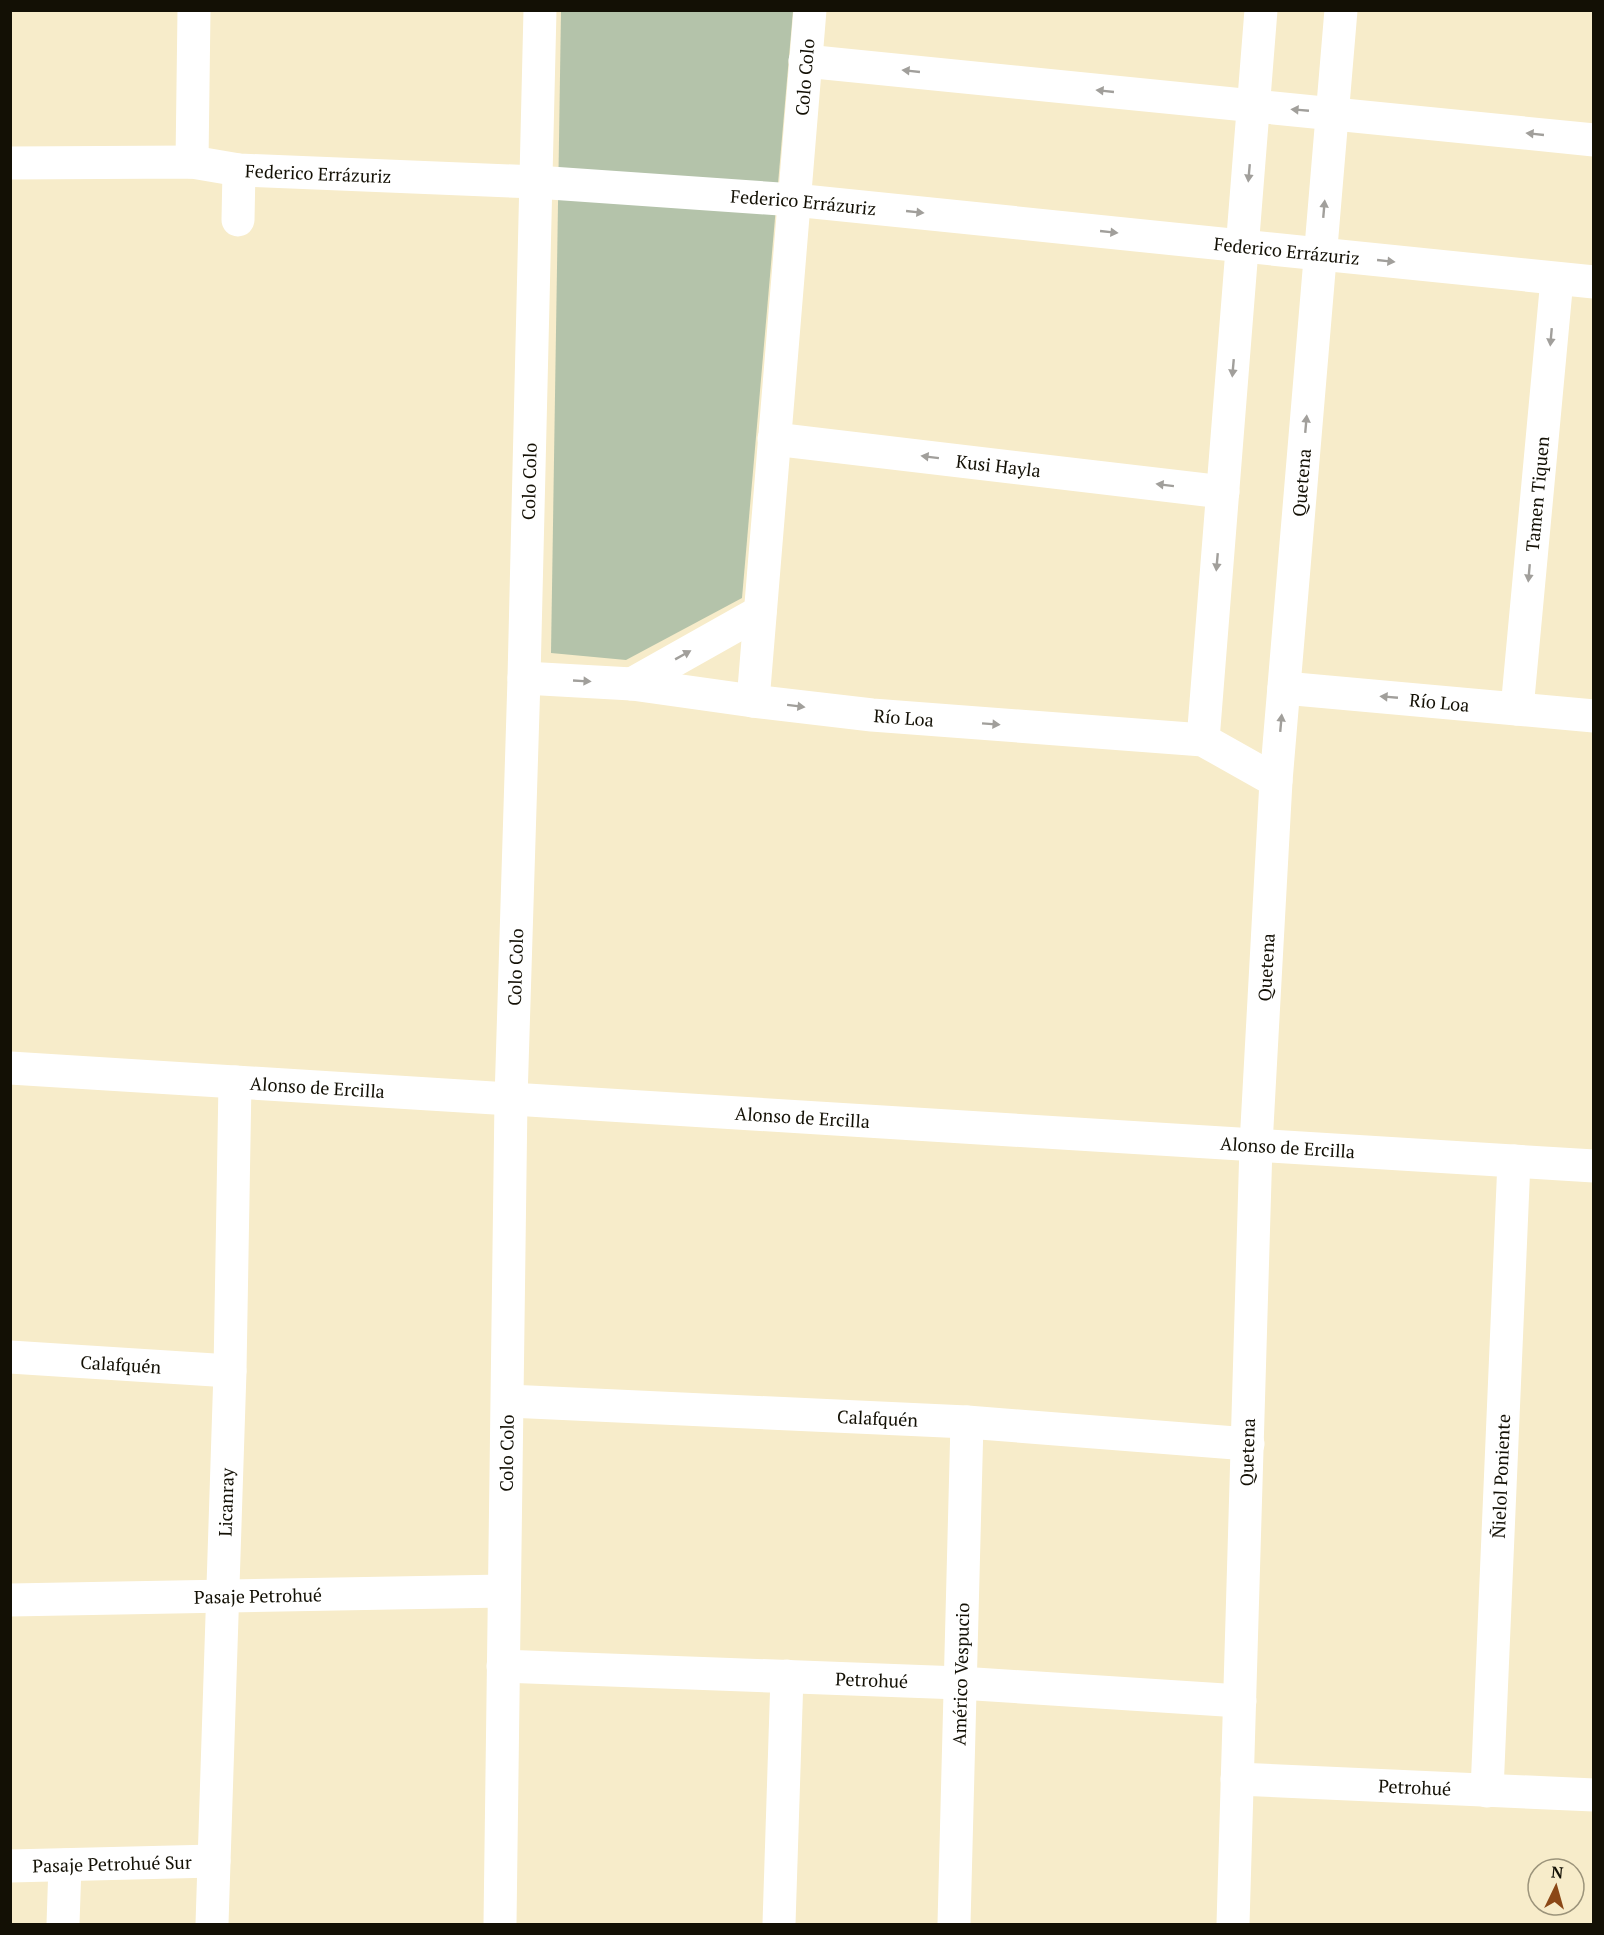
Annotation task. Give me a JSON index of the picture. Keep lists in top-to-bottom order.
{
  "streets": {
    "street": [
      "Colo Colo",
      "Federico Errázuriz",
      "Kusi Hayla",
      "Quetena",
      "Tamen Tiquen",
      "Río Loa",
      "Alonso de Ercilla",
      "Calafquén",
      "Ñielol Poniente",
      "Licanray",
      "Pasaje Petrohué",
      "Américo Vespucio",
      "Petrohué",
      "Pasaje Petrohué Sur"
    ]
  },
  "crossings": [
    ["Colo Colo", "Federico Errázuriz"],
    ["Colo Colo", "Kusi Hayla"],
    ["Colo Colo", "Río Loa"],
    ["Colo Colo", "Alonso de Ercilla"],
    ["Colo Colo", "Calafquén"],
    ["Colo Colo", "Pasaje Petrohué"],
    ["Colo Colo", "Petrohué"],
    ["Federico Errázuriz", "Quetena"],
    ["Federico Errázuriz", "Tamen Tiquen"],
    ["Quetena", "Río Loa"],
    ["Quetena", "Alonso de Ercilla"],
    ["Quetena", "Calafquén"],
    ["Quetena", "Petrohué"],
    ["Tamen Tiquen", "Río Loa"],
    ["Alonso de Ercilla", "Ñielol Poniente"],
    ["Alonso de Ercilla", "Licanray"],
    ["Calafquén", "Licanray"],
    ["Calafquén", "Américo Vespucio"],
    ["Ñielol Poniente", "Petrohué"],
    ["Licanray", "Pasaje Petrohué"],
    ["Licanray", "Pasaje Petrohué Sur"],
    ["Américo Vespucio", "Petrohué"]
  ],
  "one_way": ["Kusi Hayla", "Tamen Tiquen"],
  "north": "top"
}
